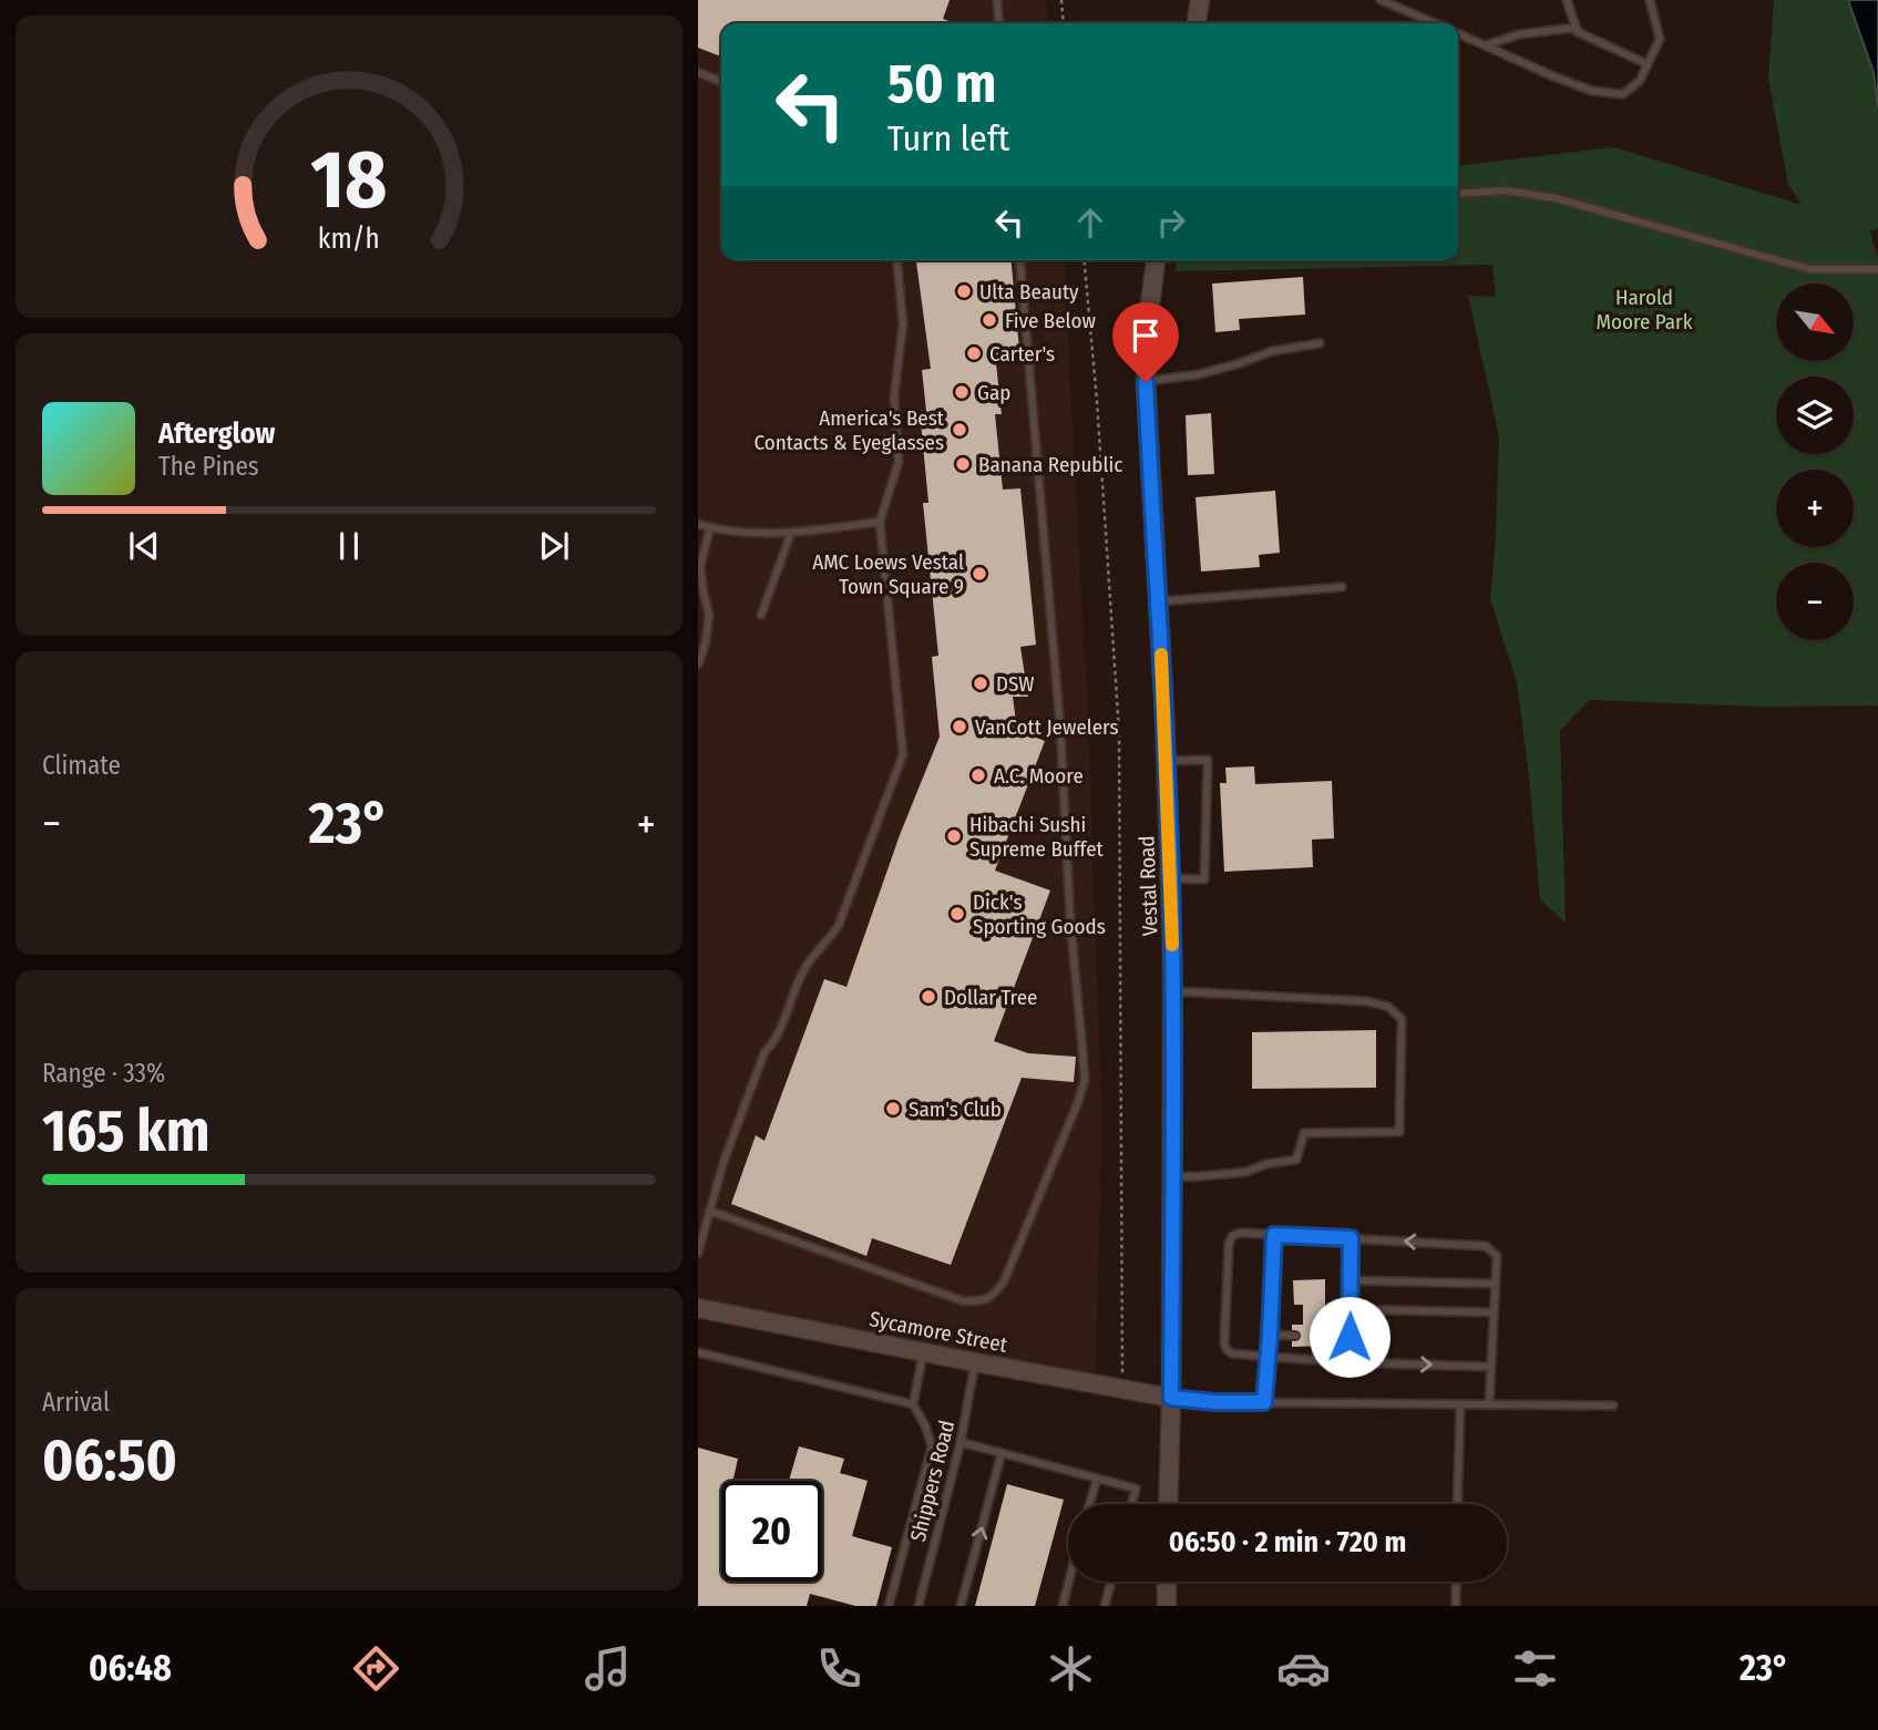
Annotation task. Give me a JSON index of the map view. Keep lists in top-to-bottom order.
{
  "streets": {
    "street": ["Vestal Road", "Sycamore Street"],
    "lane": ["Shippers Road"]
  },
  "crossings": [
    ["Vestal Road", "Sycamore Street"],
    ["Sycamore Street", "Shippers Road"]
  ],
  "parks": ["Harold Moore Park"],
  "places": [
    "Ulta Beauty",
    "Five Below",
    "Carter's",
    "Gap",
    "America's Best Contacts & Eyeglasses",
    "Banana Republic",
    "AMC Loews Vestal Town Square 9",
    "DSW",
    "VanCott Jewelers",
    "A.C. Moore",
    "Hibachi Sushi Supreme Buffet",
    "Dick's Sporting Goods",
    "Dollar Tree",
    "Sam's Club"
  ],
  "north": "bottom right",
  "page": {
    "turn": ["50 m", "Turn left"],
    "map_buttons": ["+", "−"],
    "song": ["Afterglow", "The Pines"],
    "tile": [
      "Climate",
      ["Range · 33%", "165 km"],
      ["Arrival", "06:50"]
    ],
    "heat": ["−", "23°", "+"],
    "limit": "20",
    "trip": "06:50 · 2 min · 720 m",
    "tabs": ["06:48", "23°"],
    "gauge": ["18", "km/h"]
  }
}
